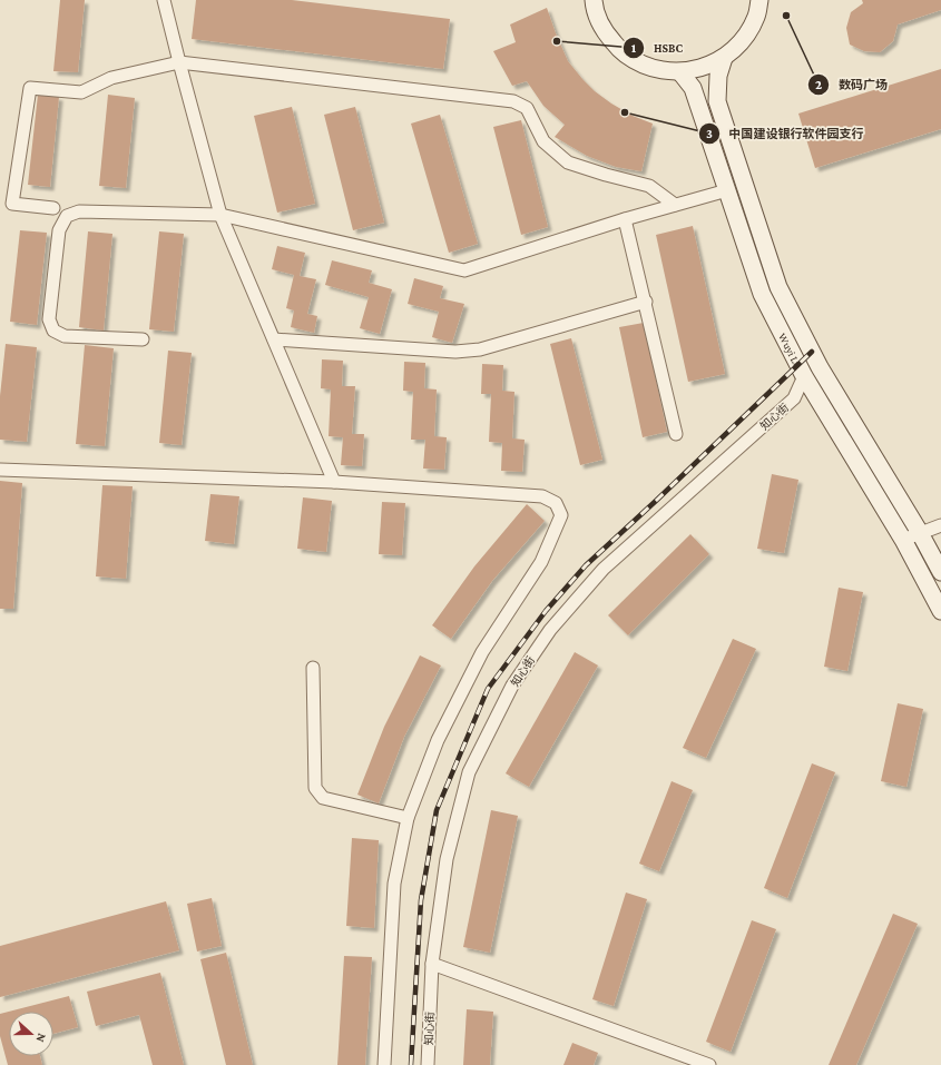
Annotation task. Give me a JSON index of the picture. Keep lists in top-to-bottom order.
{
  "streets": {
    "main road": ["Wuyi Lu"],
    "street": ["知心街"]
  },
  "crossings": [
    ["Wuyi Lu", "知心街"]
  ],
  "places": ["数码广场", "HSBC", "中国建设银行软件园支行"],
  "north": "right"
}
